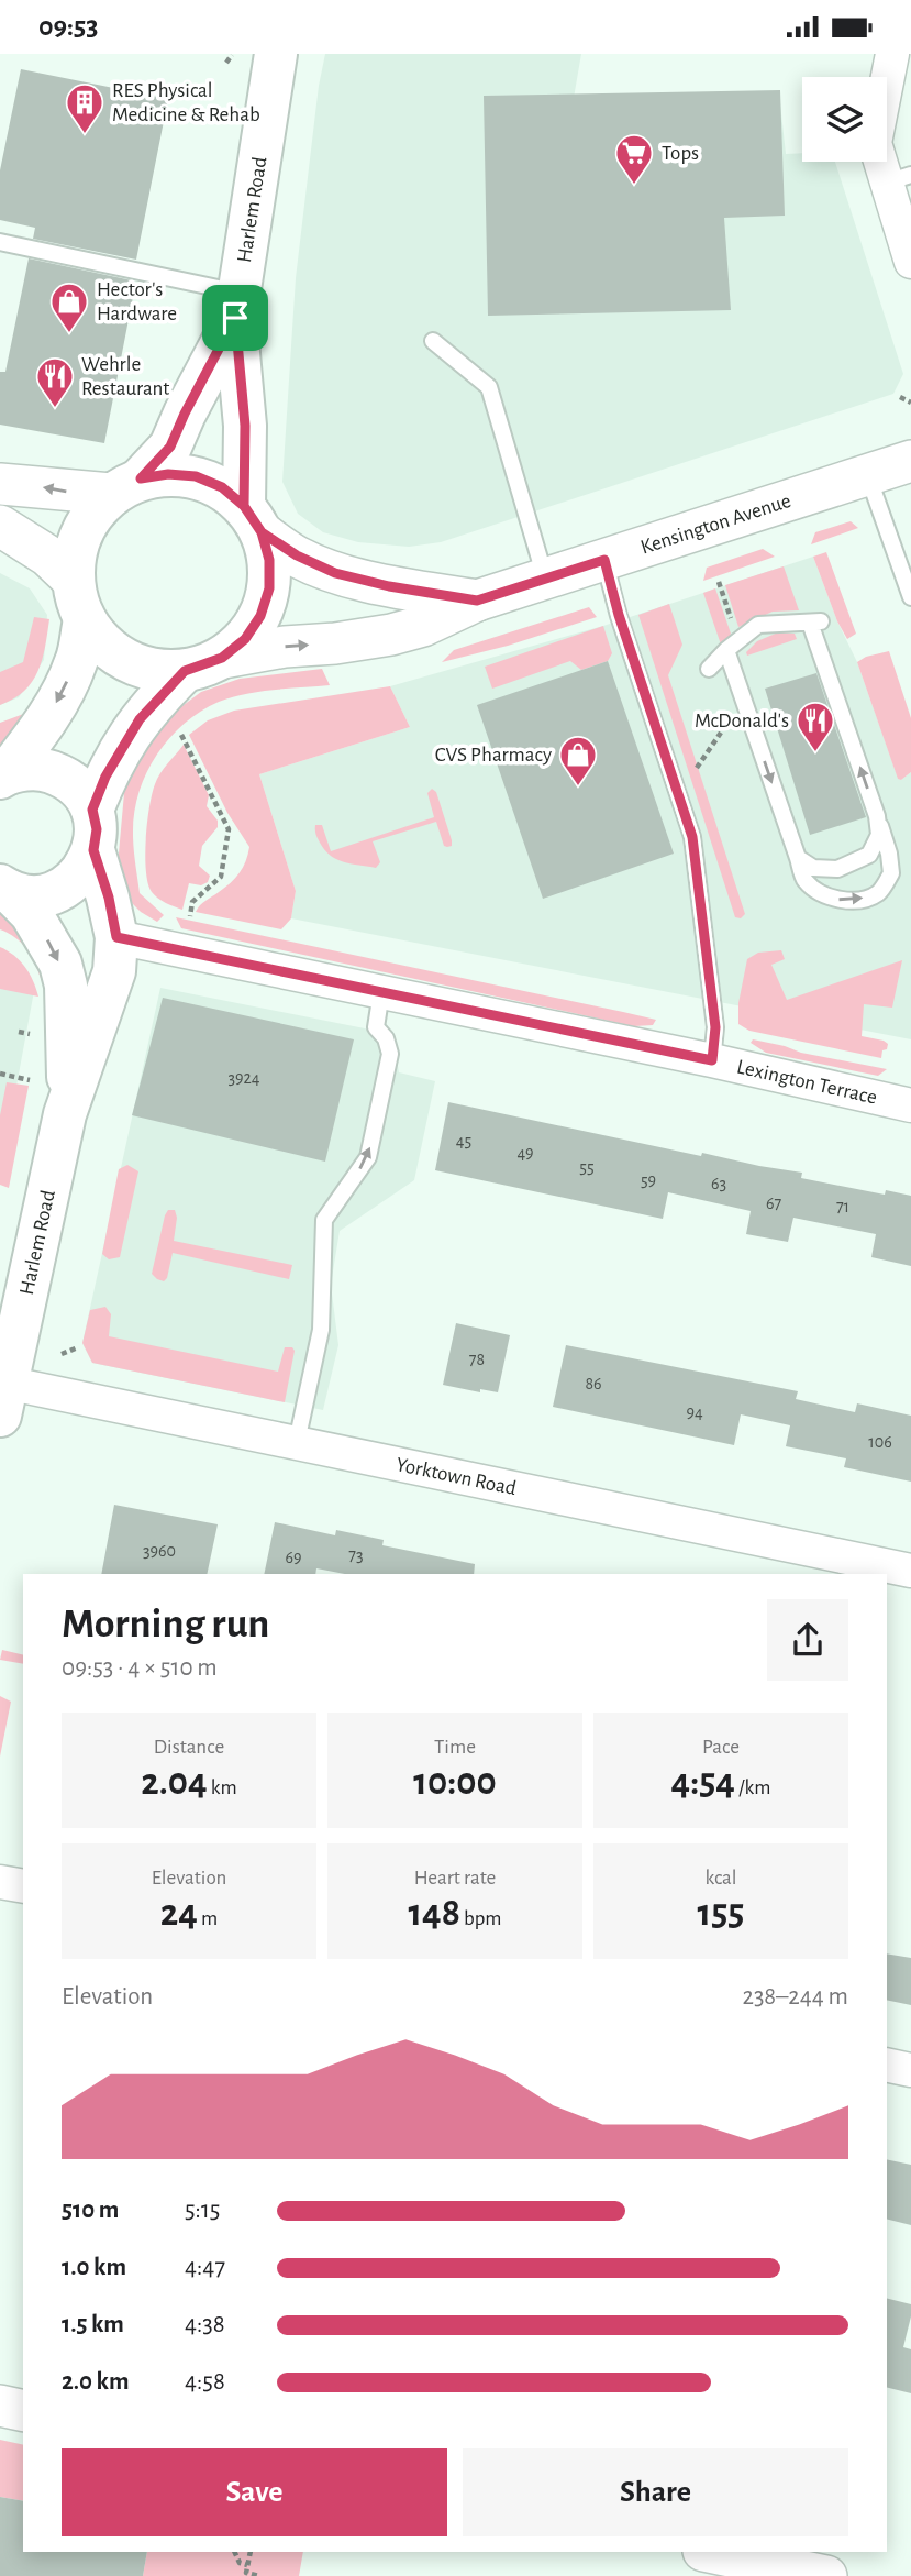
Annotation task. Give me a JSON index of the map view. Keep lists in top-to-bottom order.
{
  "streets": {
    "main road": ["Harlem Road"],
    "street": ["Kensington Avenue", "Lexington Terrace", "Yorktown Road"]
  },
  "crossings": [
    ["Harlem Road", "Kensington Avenue"],
    ["Harlem Road", "Lexington Terrace"],
    ["Harlem Road", "Yorktown Road"]
  ],
  "places": {
    "building": ["RES Physical Medicine & Rehab"],
    "supermarket": ["Tops"],
    "shop": ["Hector's Hardware", "CVS Pharmacy"],
    "restaurant": ["Wehrle Restaurant", "McDonald's"]
  },
  "house_numbers": [
    "3924",
    "45",
    "49",
    "55",
    "59",
    "63",
    "67",
    "71",
    "78",
    "86",
    "94",
    "106",
    "3960",
    "73",
    "69"
  ],
  "page": {
    "status": "09:53",
    "heading": ["Morning run", "09:53 · 4 × 510 m"],
    "stats": [
      ["Distance", "2.04 km"],
      ["Time", "10:00"],
      ["Pace", "4:54 /km"],
      ["Elevation", "24 m"],
      ["Heart rate", "148 bpm"],
      ["kcal", "155"]
    ],
    "chart": ["Elevation", "238–244 m"],
    "list": [
      {
        "name": "510 m",
        "note": "5:15"
      },
      {
        "name": "1.0 km",
        "note": "4:47"
      },
      {
        "name": "1.5 km",
        "note": "4:38"
      },
      {
        "name": "2.0 km",
        "note": "4:58"
      }
    ],
    "buttons": ["Save", "Share"]
  }
}
